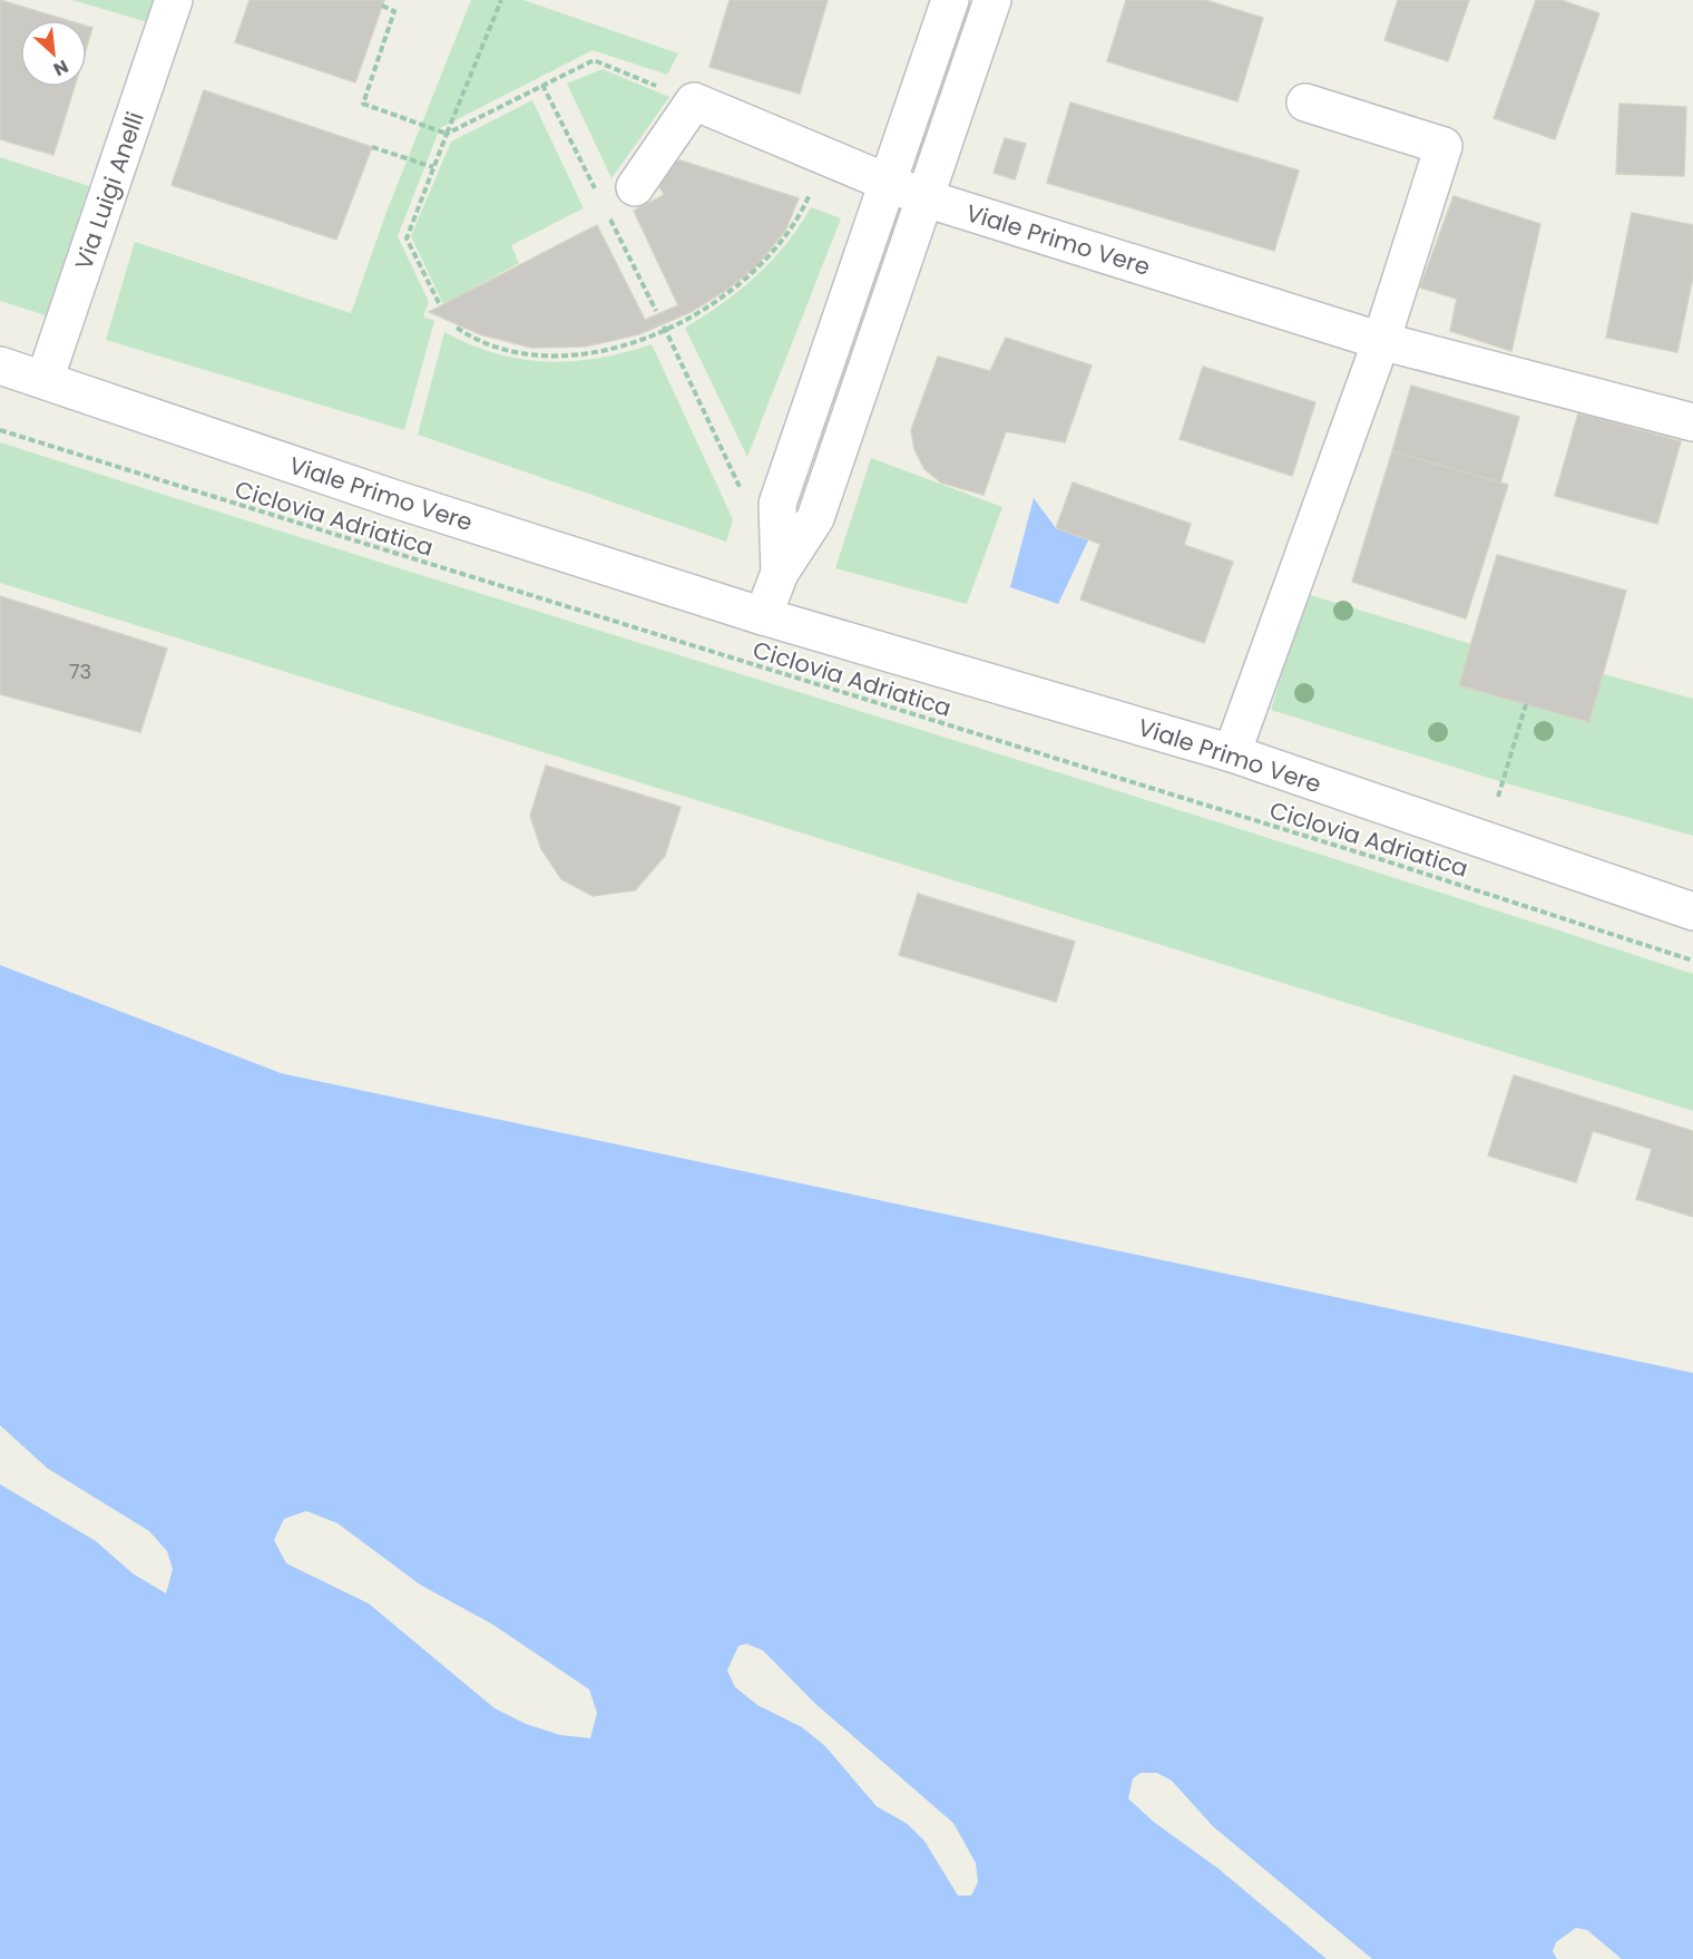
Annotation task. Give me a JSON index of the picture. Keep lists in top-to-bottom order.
{
  "streets": {
    "street": ["Via Luigi Anelli", "Viale Primo Vere"],
    "path": ["Ciclovia Adriatica"]
  },
  "crossings": [
    ["Via Luigi Anelli", "Viale Primo Vere"]
  ],
  "house_numbers": ["73"],
  "north": "bottom right"
}
